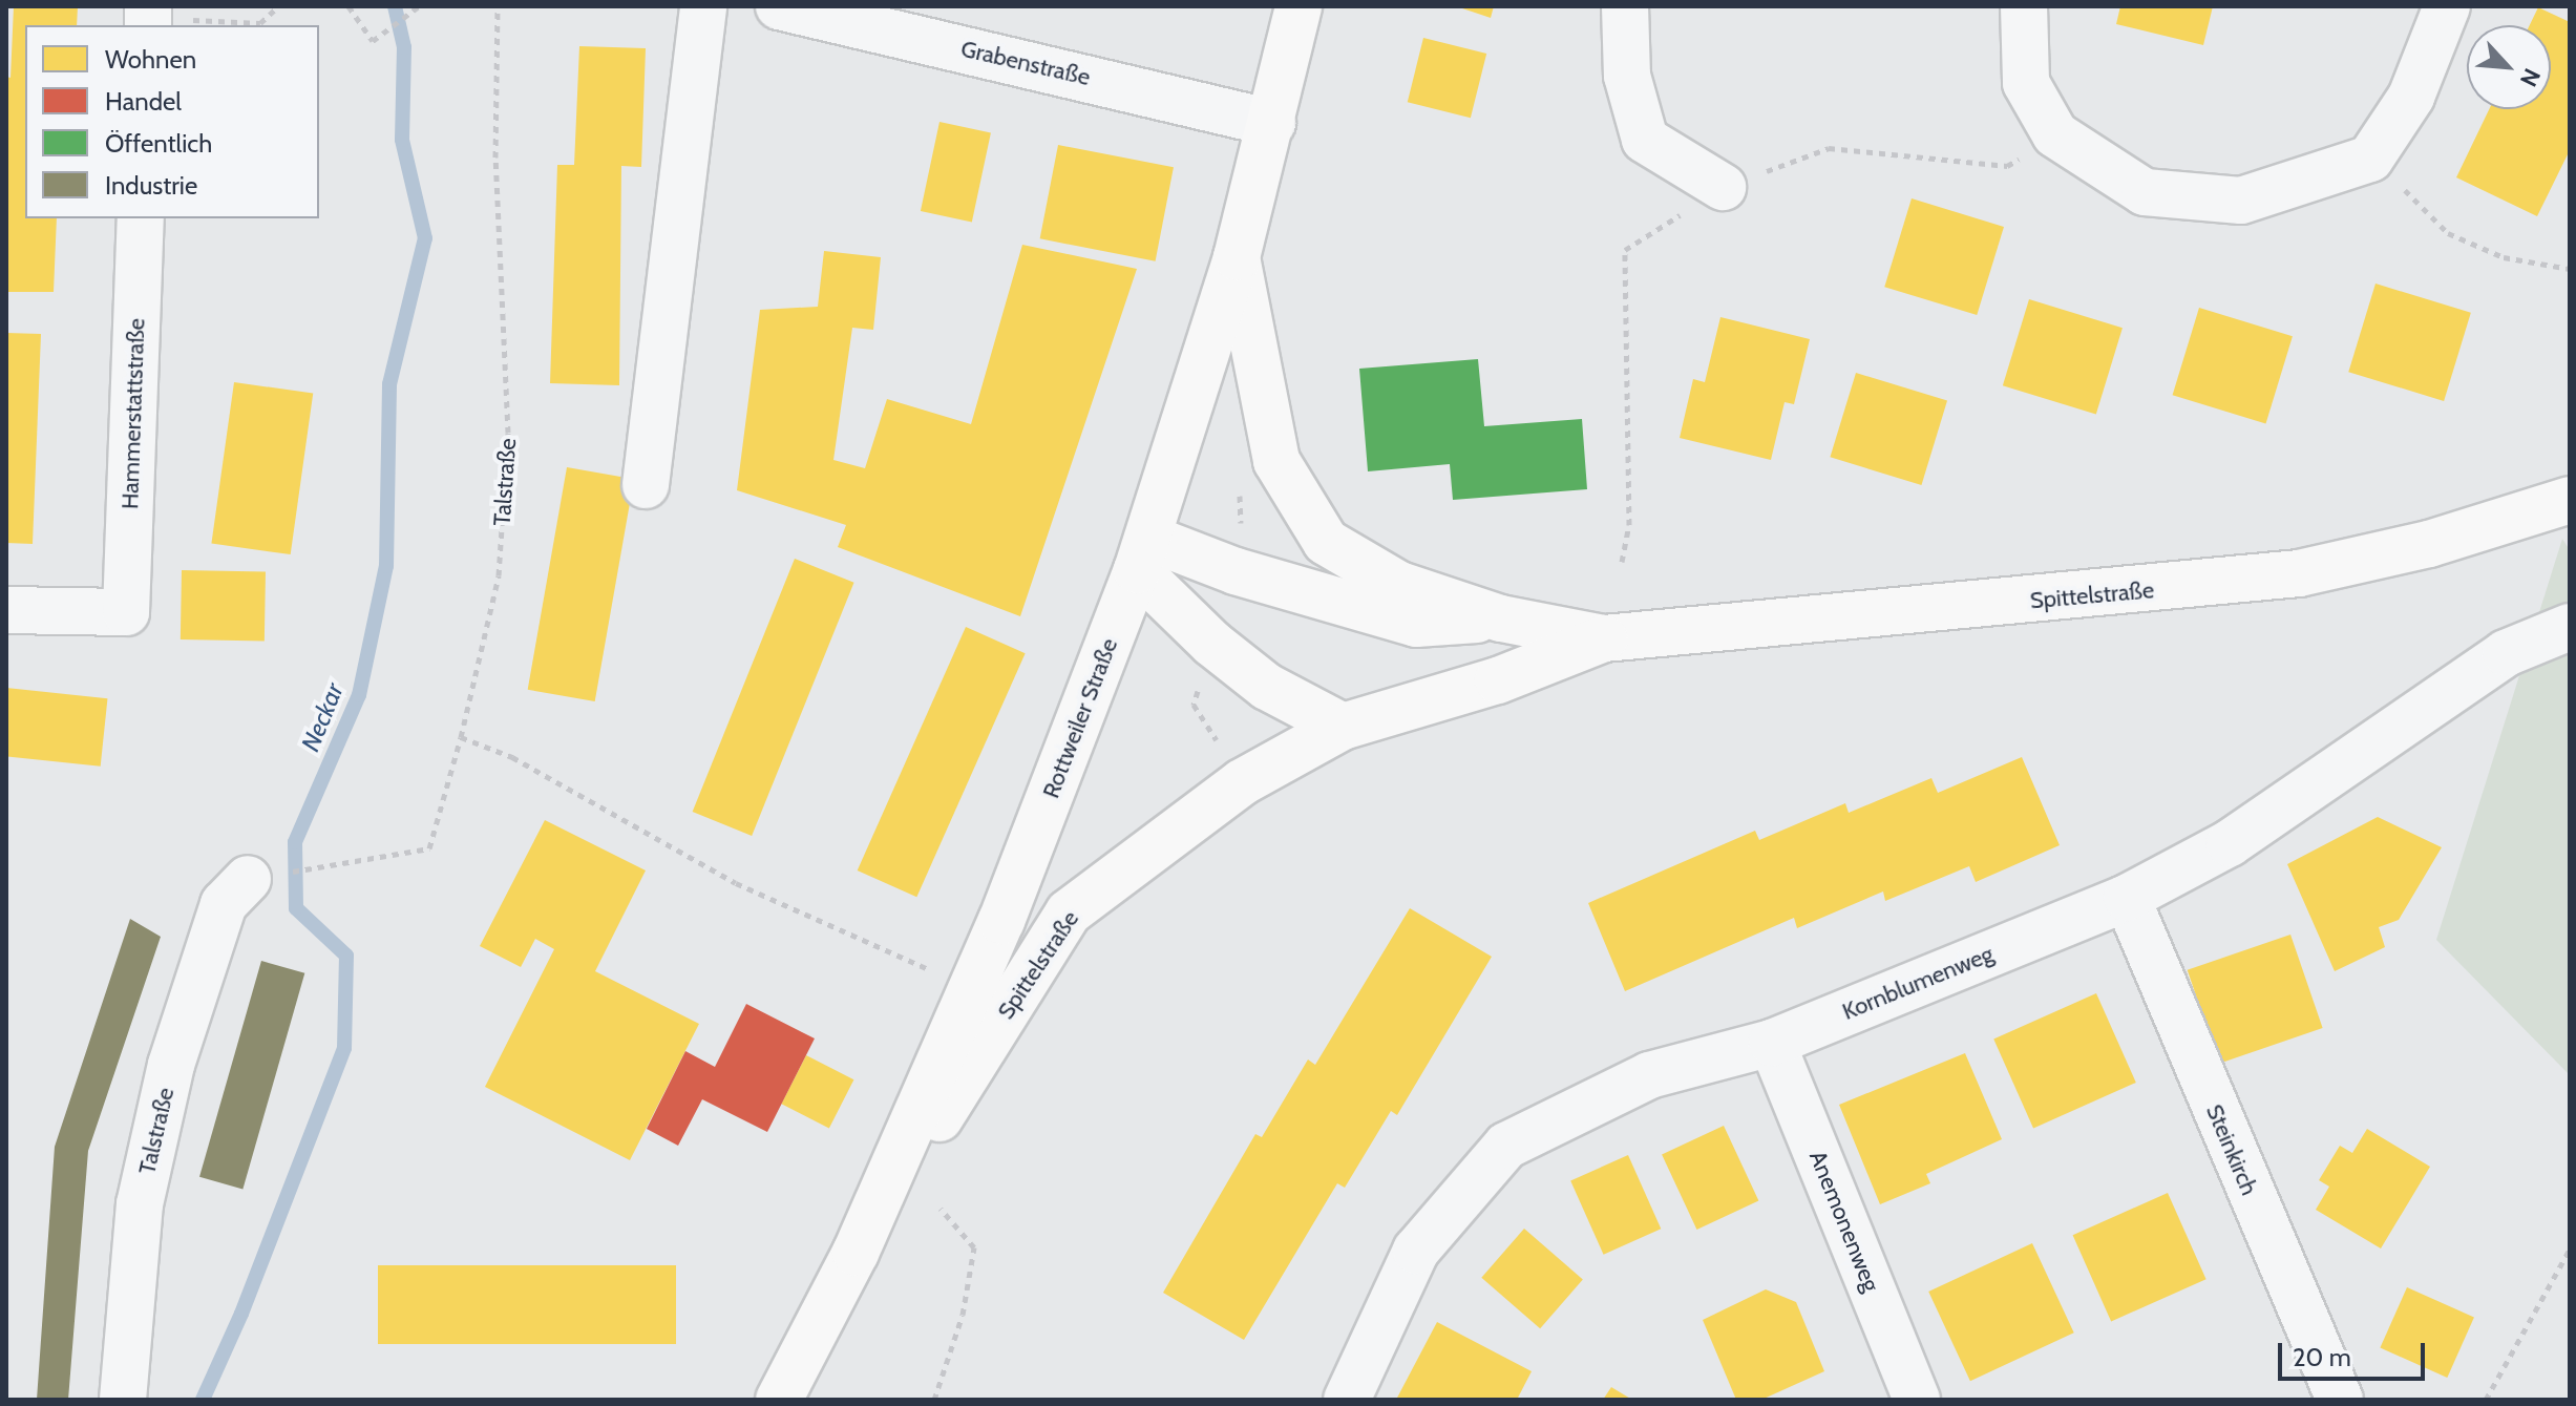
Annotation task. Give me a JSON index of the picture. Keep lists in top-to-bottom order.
{
  "streets": {
    "main road": ["Spittelstraße", "Rottweiler Straße"],
    "street": [
      "Grabenstraße",
      "Hammerstattstraße",
      "Talstraße",
      "Kornblumenweg",
      "Steinkirch",
      "Anemonenweg"
    ]
  },
  "crossings": [
    ["Grabenstraße", "Rottweiler Straße"],
    ["Spittelstraße", "Rottweiler Straße"],
    ["Kornblumenweg", "Steinkirch"],
    ["Kornblumenweg", "Anemonenweg"]
  ],
  "water": ["Neckar"],
  "legend": [
    "Wohnen",
    "Handel",
    "Öffentlich",
    "Industrie"
  ],
  "scale_bar": "20 m",
  "north": "bottom right"
}
